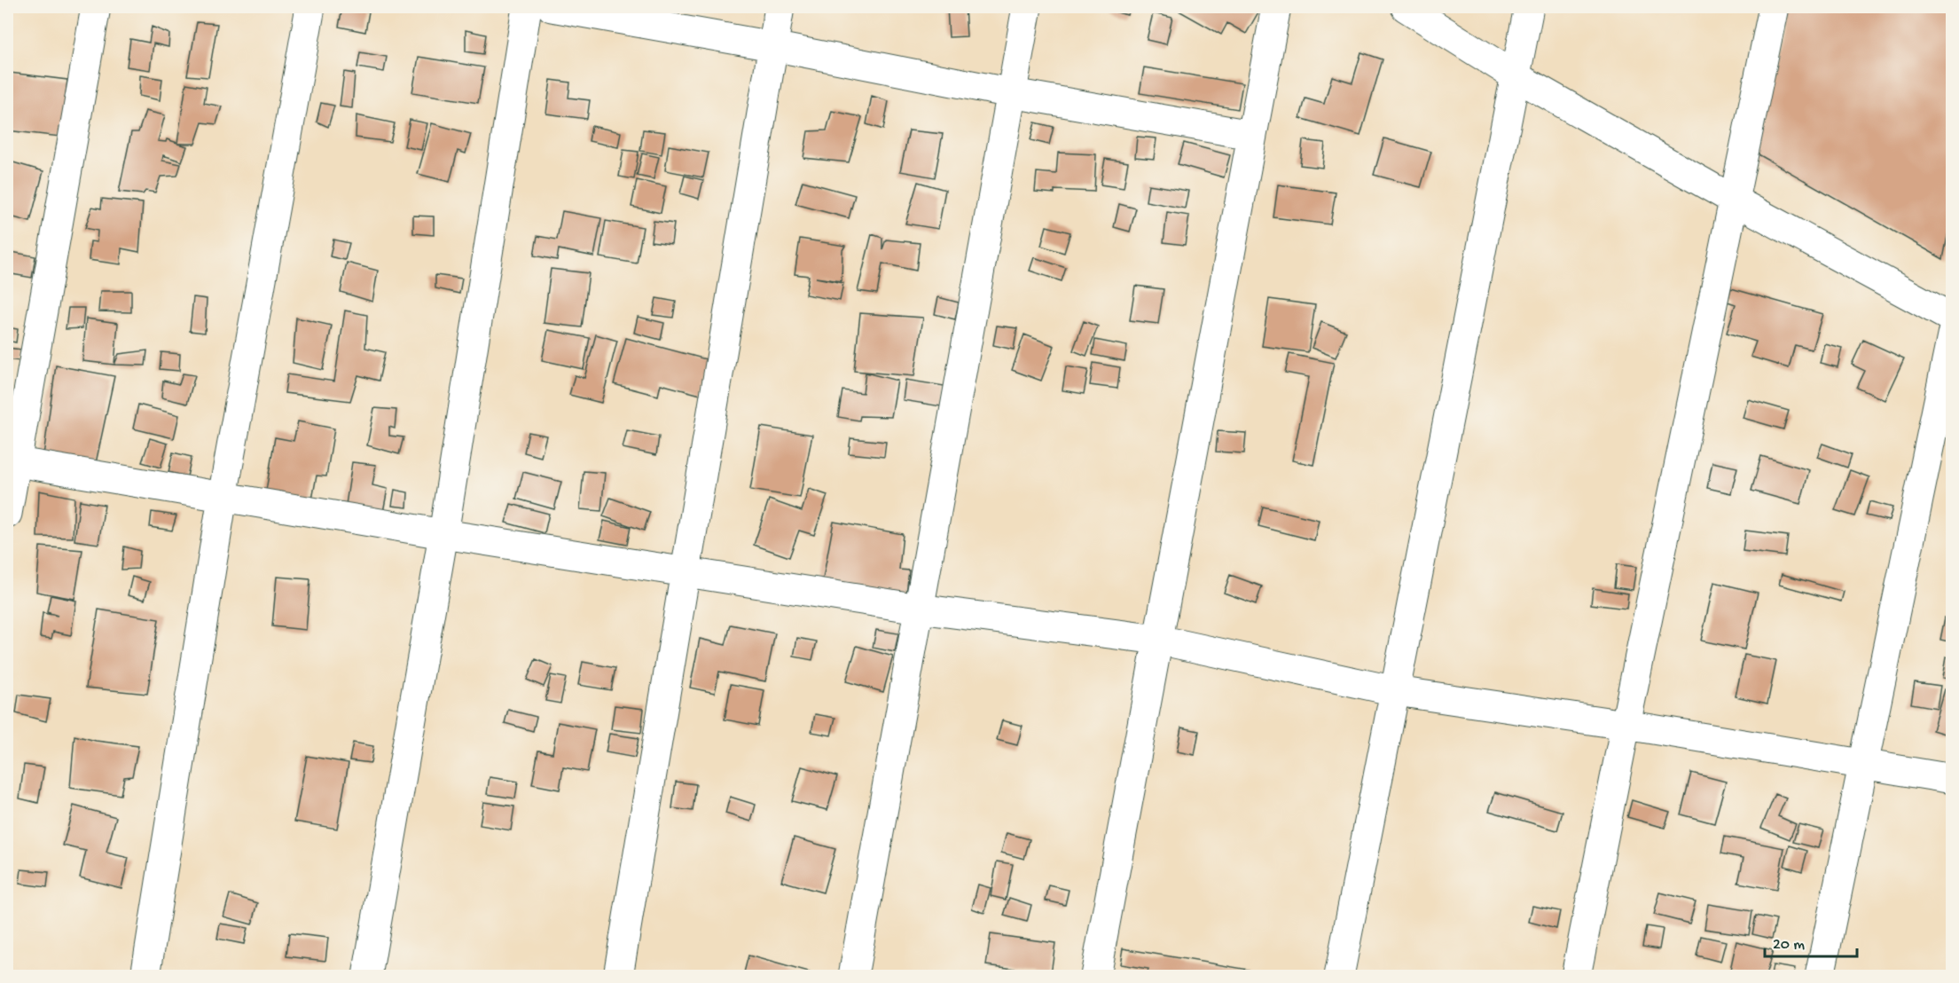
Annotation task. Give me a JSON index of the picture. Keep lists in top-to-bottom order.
{
  "scale_bar": "20 m"
}
